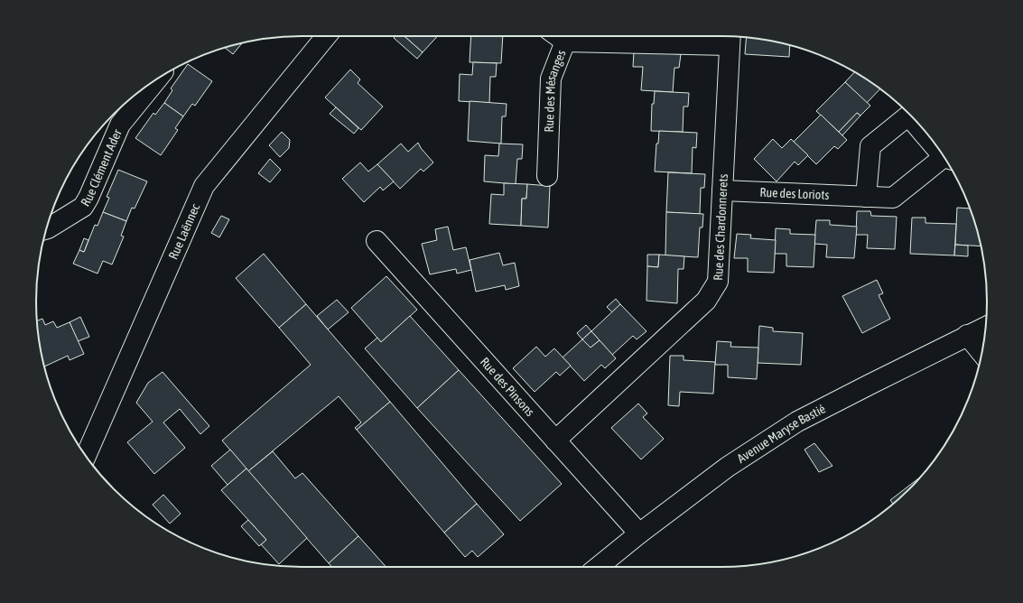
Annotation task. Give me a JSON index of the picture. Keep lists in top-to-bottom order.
{
  "streets": {
    "street": [
      "Rue des Mésanges",
      "Rue Clément Ader",
      "Rue des Loriots",
      "Rue des Chardonnerets",
      "Rue Laënnec",
      "Rue des Pinsons",
      "Avenue Maryse Bastié"
    ]
  },
  "crossings": [
    ["Rue des Mésanges", "Rue des Chardonnerets"],
    ["Rue des Loriots", "Rue des Chardonnerets"],
    ["Rue des Chardonnerets", "Rue des Pinsons"],
    ["Rue des Pinsons", "Avenue Maryse Bastié"]
  ]
}
